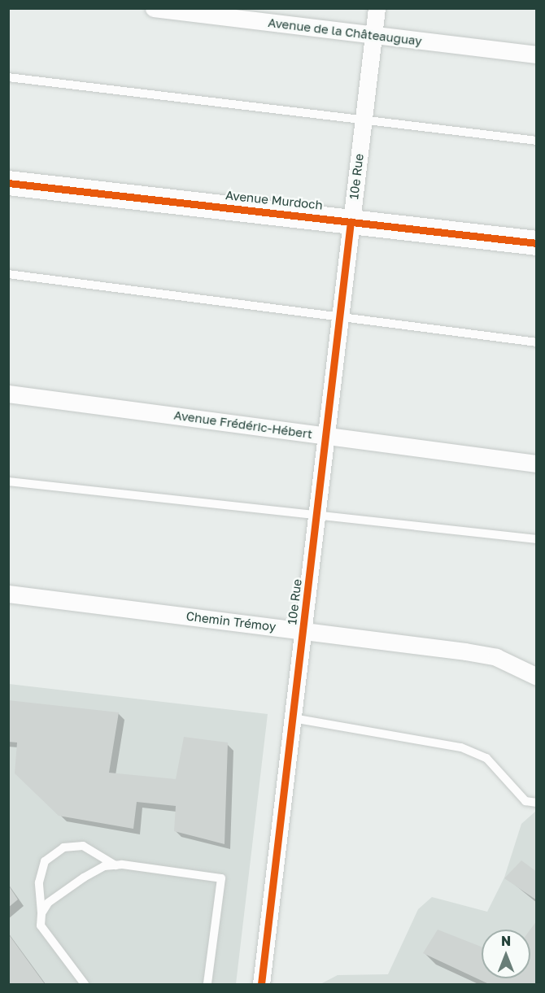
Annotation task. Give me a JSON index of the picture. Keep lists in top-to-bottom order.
{
  "streets": {
    "street": [
      "Avenue de la Châteauguay",
      "10e Rue",
      "Avenue Murdoch",
      "Avenue Frédéric-Hébert",
      "Chemin Trémoy"
    ]
  },
  "crossings": [
    ["Avenue de la Châteauguay", "10e Rue"],
    ["10e Rue", "Avenue Murdoch"],
    ["10e Rue", "Avenue Frédéric-Hébert"],
    ["10e Rue", "Chemin Trémoy"]
  ],
  "north": "top"
}
